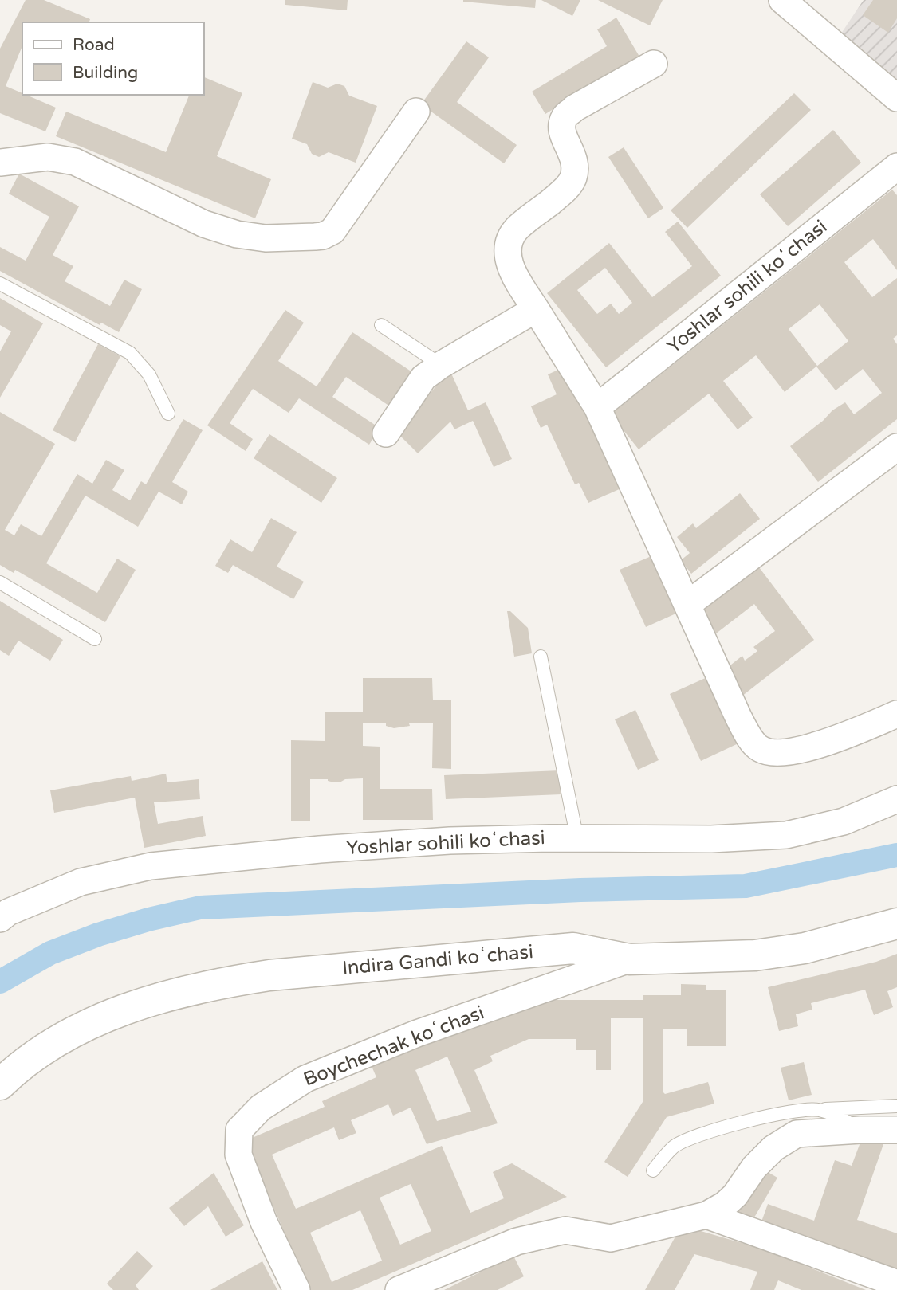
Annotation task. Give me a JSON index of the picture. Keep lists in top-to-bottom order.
{
  "streets": {
    "street": ["Yoshlar sohili koʻchasi", "Indira Gandi koʻchasi", "Boychechak koʻchasi"]
  },
  "crossings": [
    ["Indira Gandi koʻchasi", "Boychechak koʻchasi"]
  ],
  "legend": ["Road", "Building"]
}
